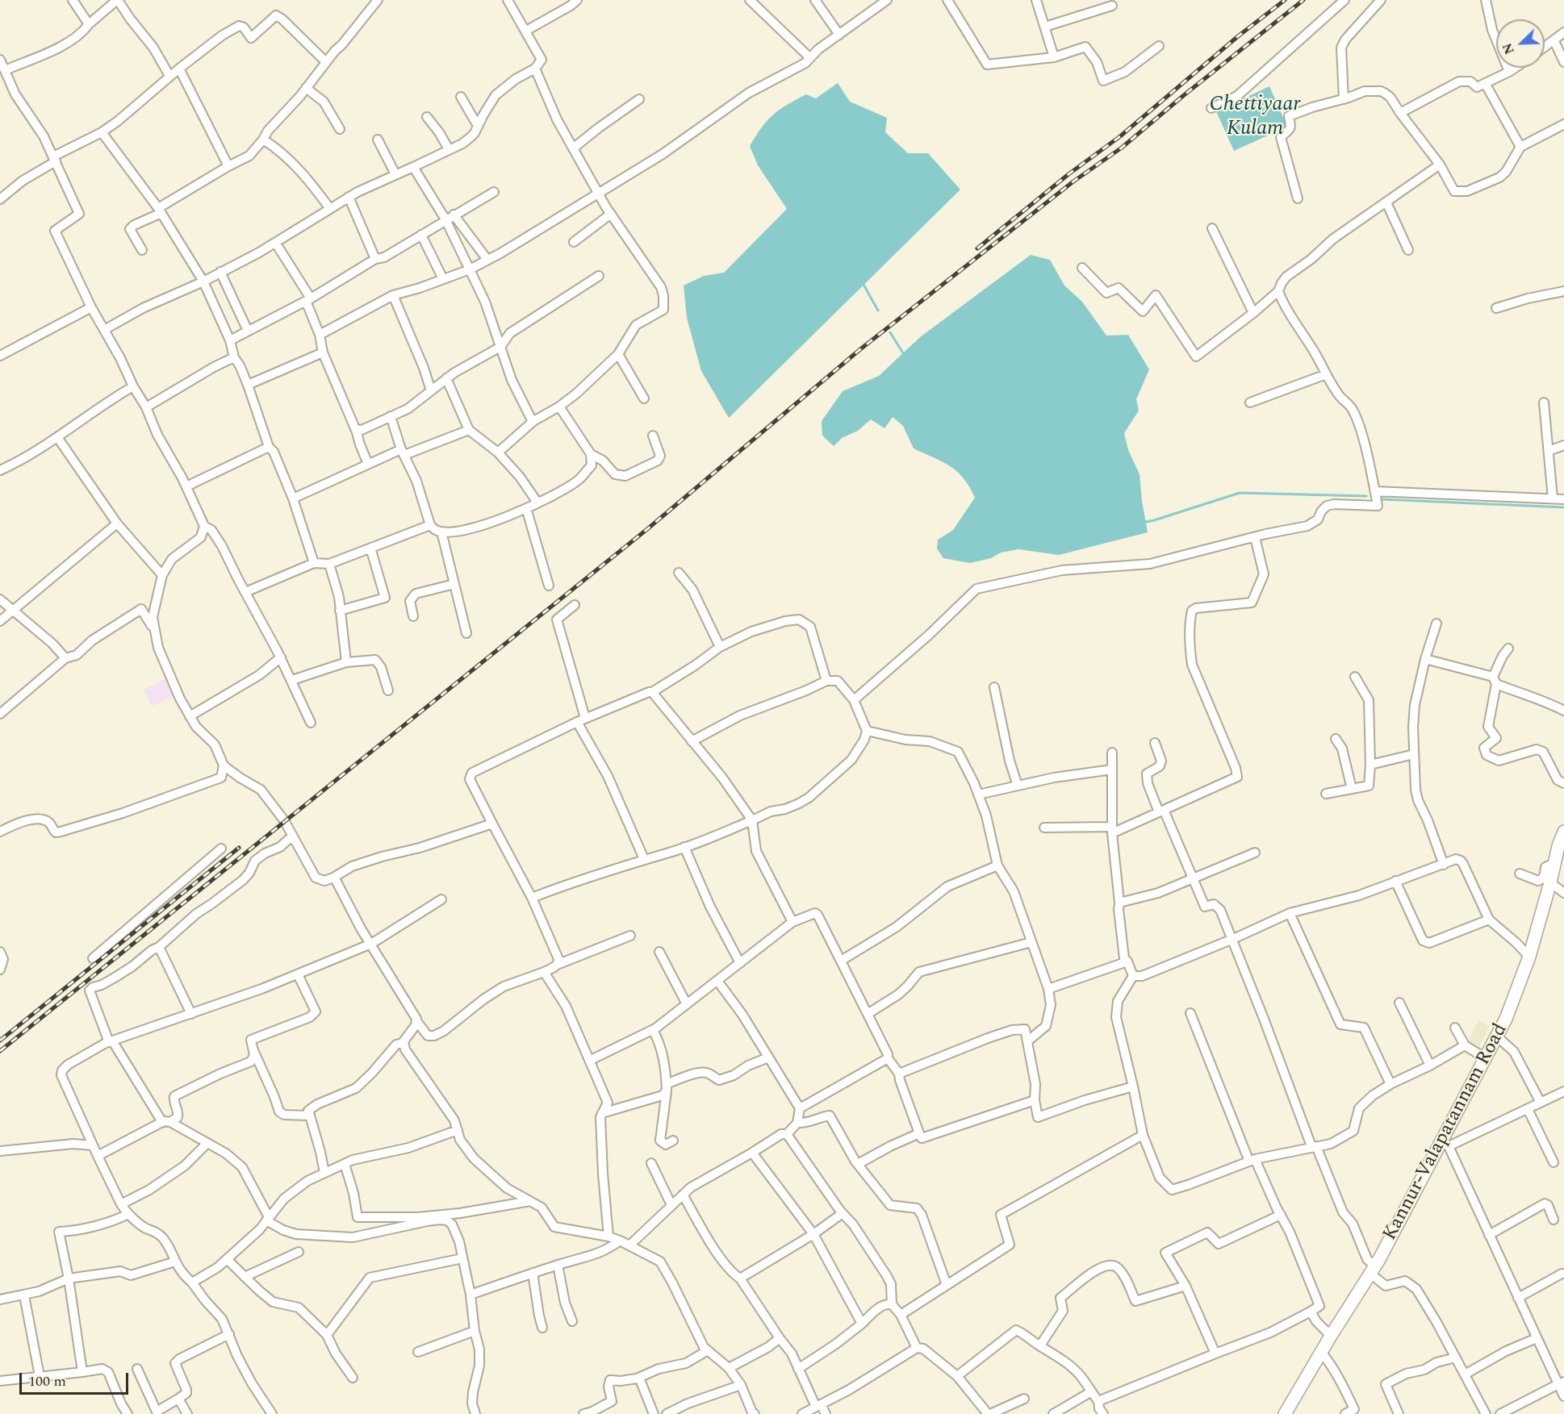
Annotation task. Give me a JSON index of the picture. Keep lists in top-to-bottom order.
{
  "streets": {
    "main road": ["Kannur-Valapatannam Road"]
  },
  "water": ["Chettiyaar Kulam"],
  "scale_bar": "100 m",
  "north": "bottom left"
}
